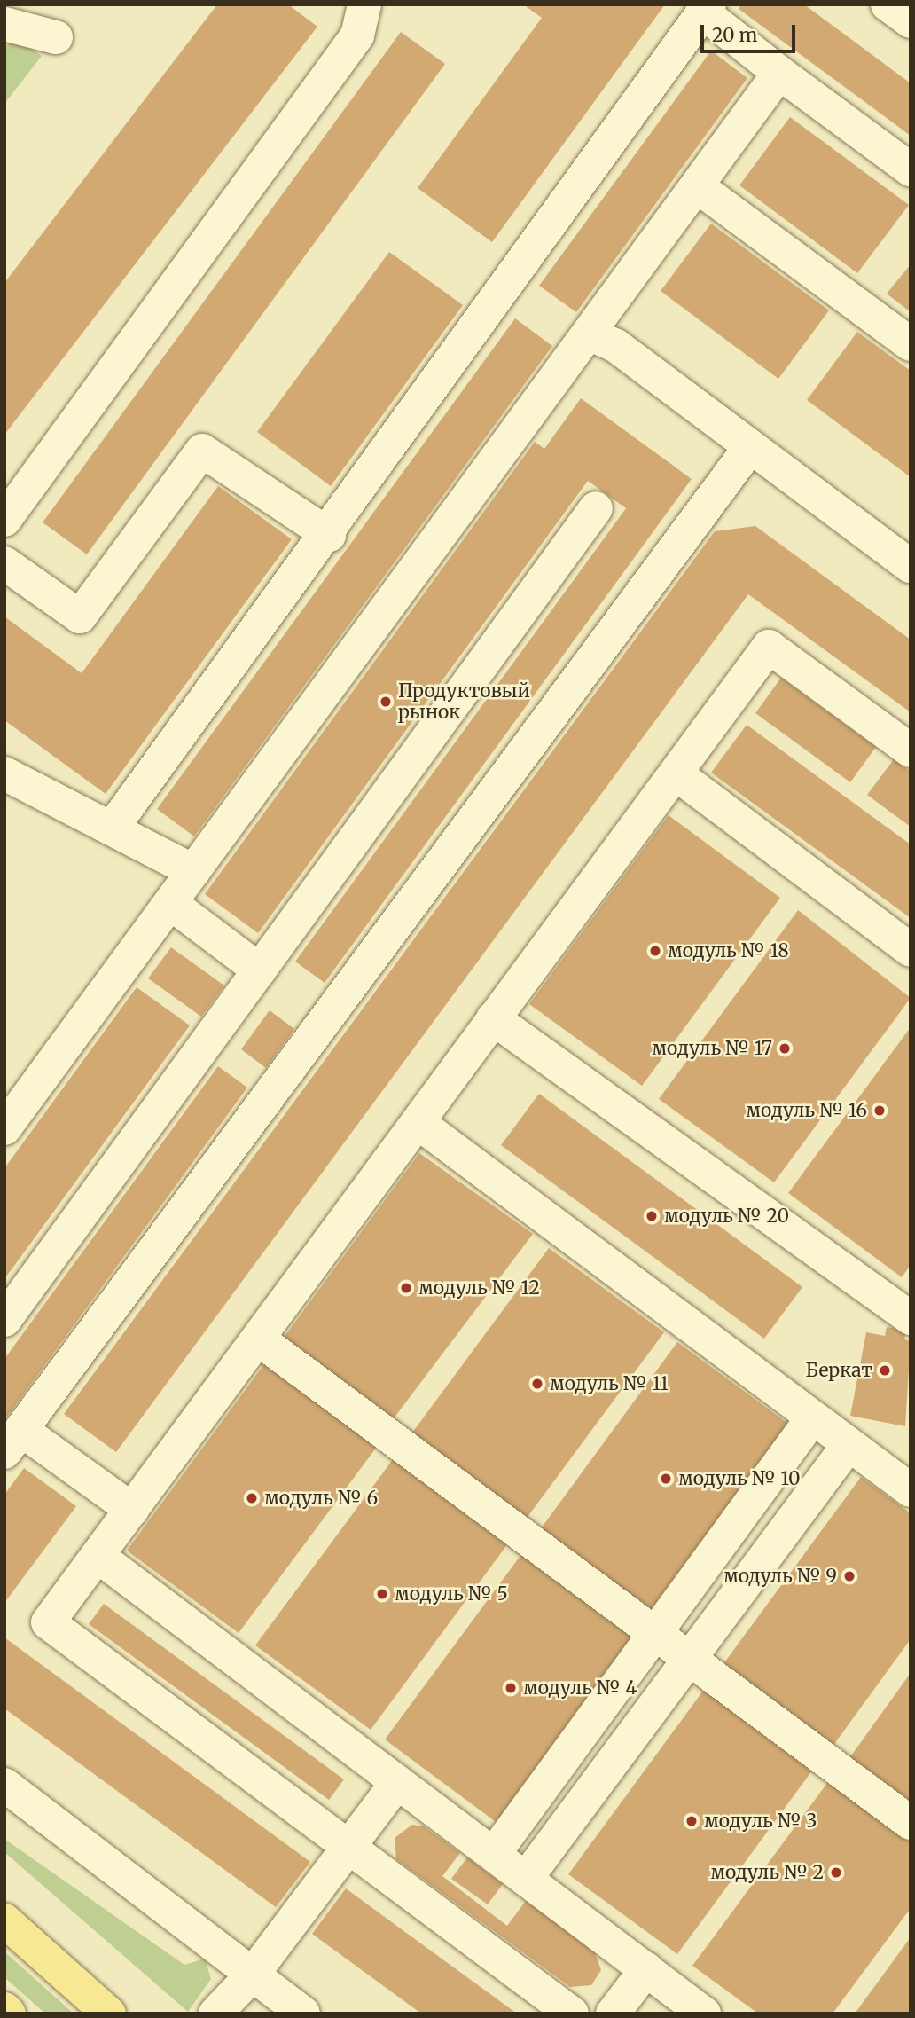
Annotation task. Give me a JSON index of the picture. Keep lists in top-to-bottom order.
{
  "places": [
    "Продуктовый рынок",
    "модуль № 18",
    "модуль № 17",
    "модуль № 16",
    "модуль № 20",
    "модуль № 12",
    "Беркат",
    "модуль № 11",
    "модуль № 10",
    "модуль № 6",
    "модуль № 9",
    "модуль № 5",
    "модуль № 4",
    "модуль № 3",
    "модуль № 2"
  ],
  "scale_bar": "20 m"
}
